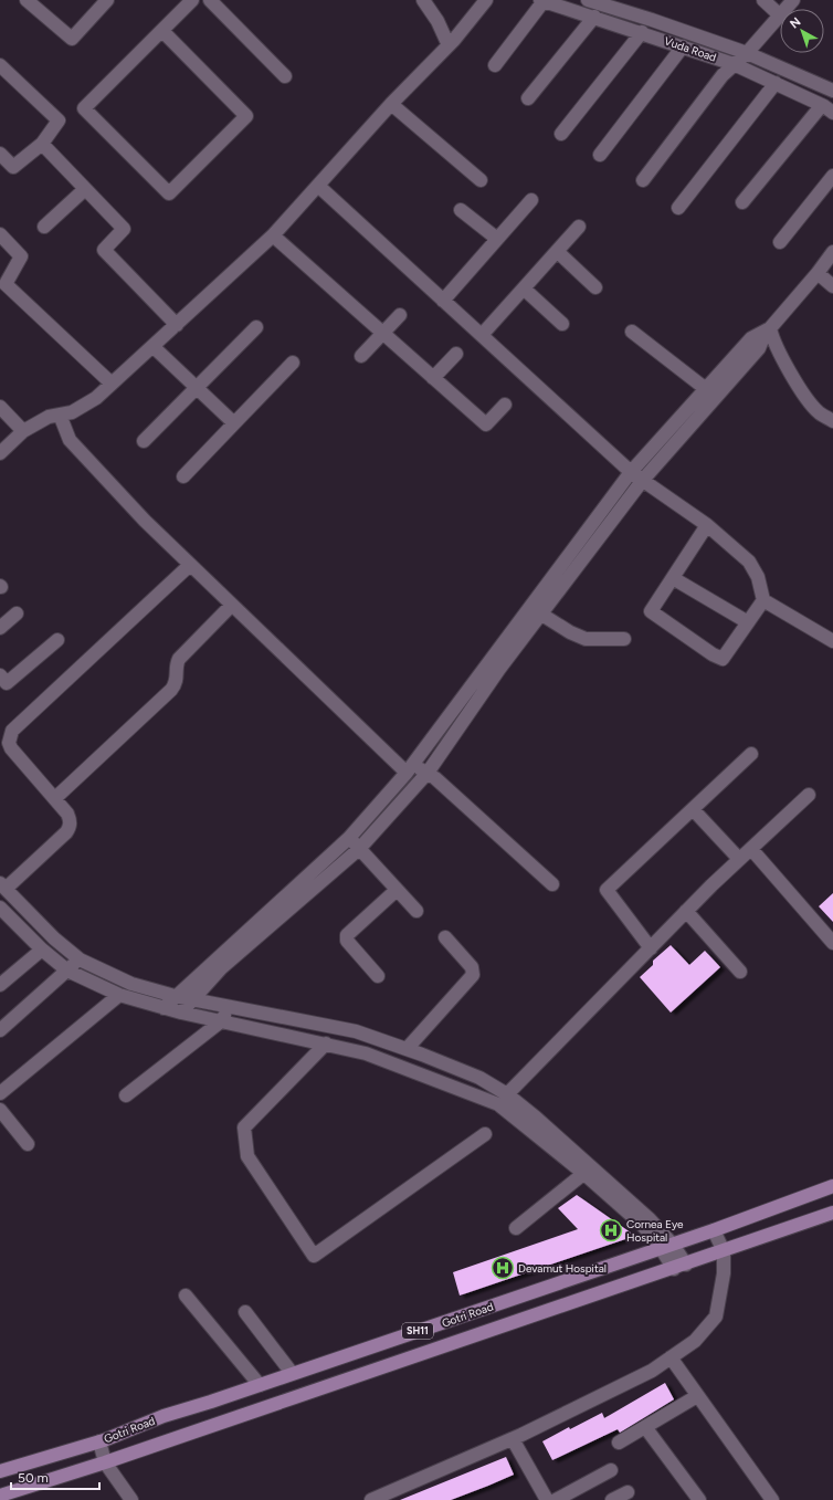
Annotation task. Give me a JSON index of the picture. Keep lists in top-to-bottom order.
{
  "streets": {
    "main road": ["Gotri Road", "SH11"],
    "street": ["Vuda Road"]
  },
  "places": {
    "hospital": ["Cornea Eye Hospital", "Devamut Hospital"]
  },
  "scale_bar": "50 m",
  "north": "top left"
}
